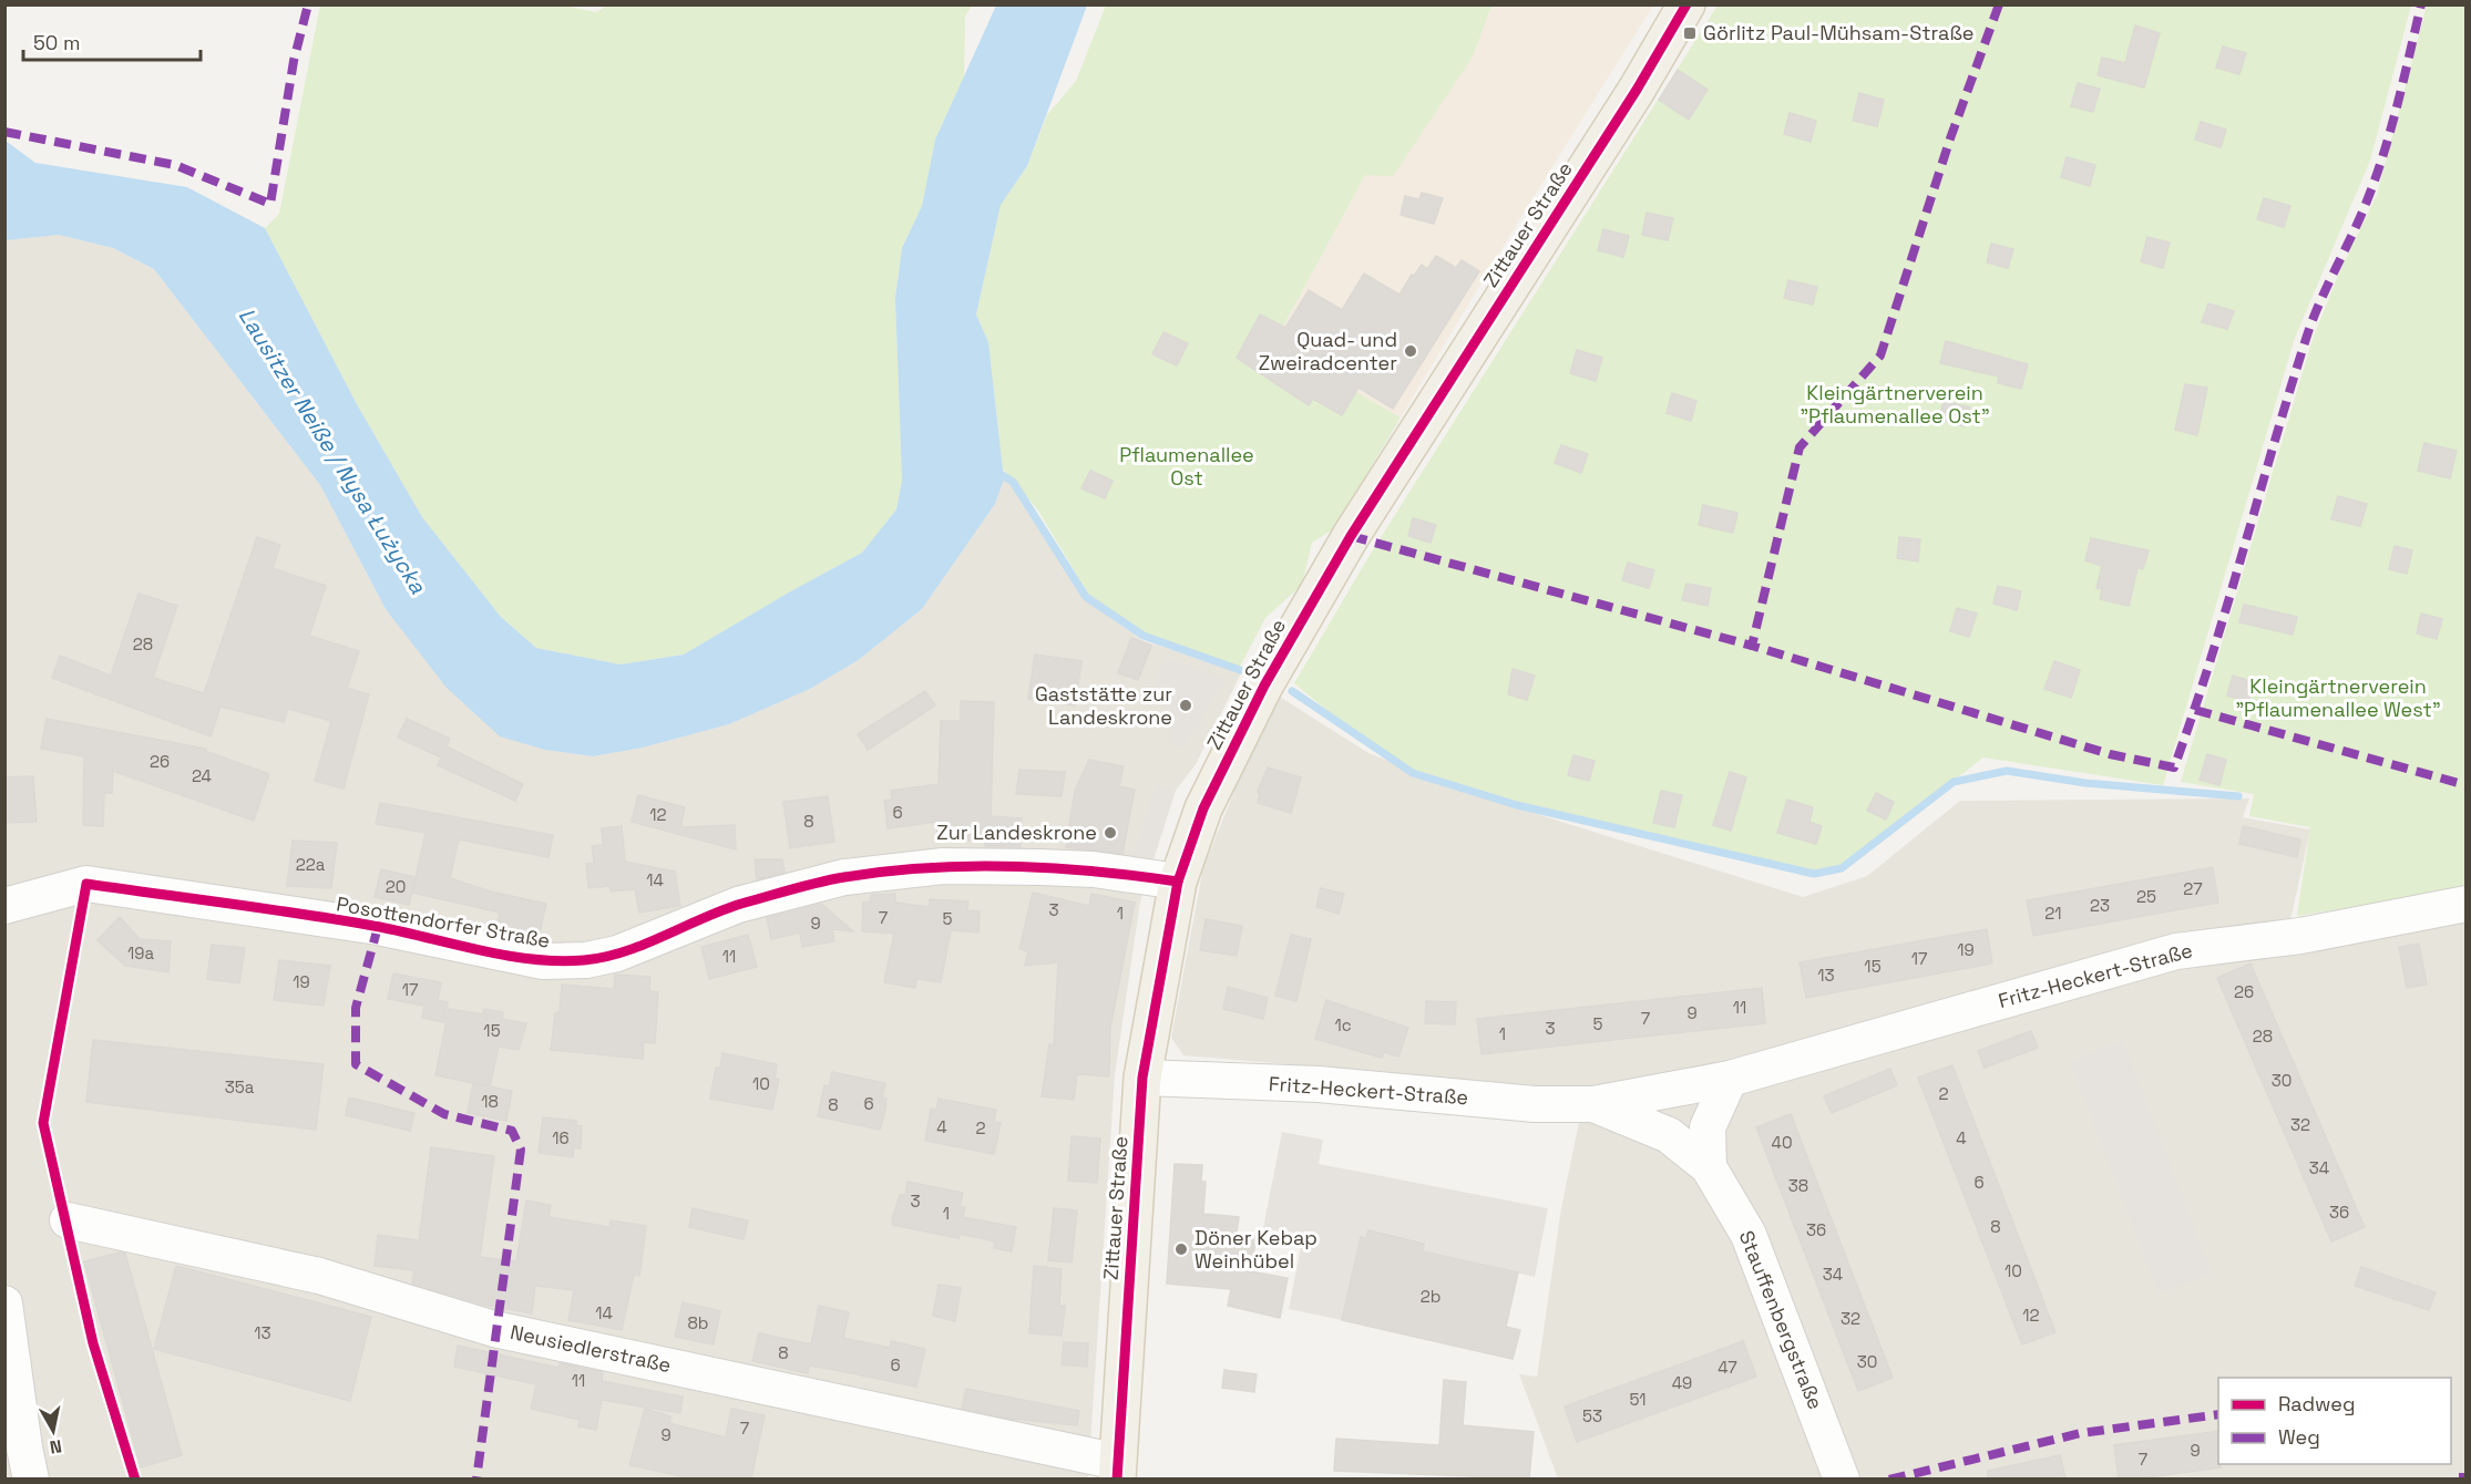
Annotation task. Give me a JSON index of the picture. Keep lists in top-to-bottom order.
{
  "streets": {
    "main road": ["Zittauer Straße"],
    "street": [
      "Posottendorfer Straße",
      "Fritz-Heckert-Straße",
      "Stauffenbergstraße",
      "Neusiedlerstraße"
    ]
  },
  "crossings": [
    ["Zittauer Straße", "Posottendorfer Straße"],
    ["Zittauer Straße", "Fritz-Heckert-Straße"],
    ["Zittauer Straße", "Neusiedlerstraße"],
    ["Fritz-Heckert-Straße", "Stauffenbergstraße"]
  ],
  "water": ["Lausitzer Neiße / Nysa Łużycka"],
  "parks": ["Kleingärtnerverein \"Pflaumenallee Ost\"", "Pflaumenallee Ost", "Kleingärtnerverein \"Pflaumenallee West\""],
  "places": {
    "transit": ["Görlitz Paul-Mühsam-Straße"],
    "other": [
      "Quad- und Zweiradcenter",
      "Gaststätte zur Landeskrone",
      "Zur Landeskrone",
      "Döner Kebap Weinhübel"
    ]
  },
  "house_numbers": [
    "28",
    "26",
    "24",
    "6",
    "12",
    "8",
    "22a",
    "14",
    "20",
    "27",
    "25",
    "23",
    "3",
    "1",
    "21",
    "7",
    "5",
    "9",
    "19",
    "19a",
    "11",
    "17",
    "15",
    "13",
    "19",
    "17",
    "26",
    "11",
    "9",
    "7",
    "5",
    "1c",
    "3",
    "15",
    "1",
    "28",
    "30",
    "10",
    "35a",
    "2",
    "18",
    "6",
    "8",
    "32",
    "4",
    "2",
    "16",
    "4",
    "40",
    "34",
    "6",
    "38",
    "3",
    "36",
    "1",
    "8",
    "36",
    "10",
    "34",
    "2b",
    "14",
    "12",
    "32",
    "8b",
    "13",
    "8",
    "30",
    "6",
    "47",
    "11",
    "49",
    "51",
    "53",
    "7",
    "9",
    "9",
    "7"
  ],
  "legend": ["Radweg", "Weg"],
  "scale_bar": "50 m",
  "north": "bottom"
}
